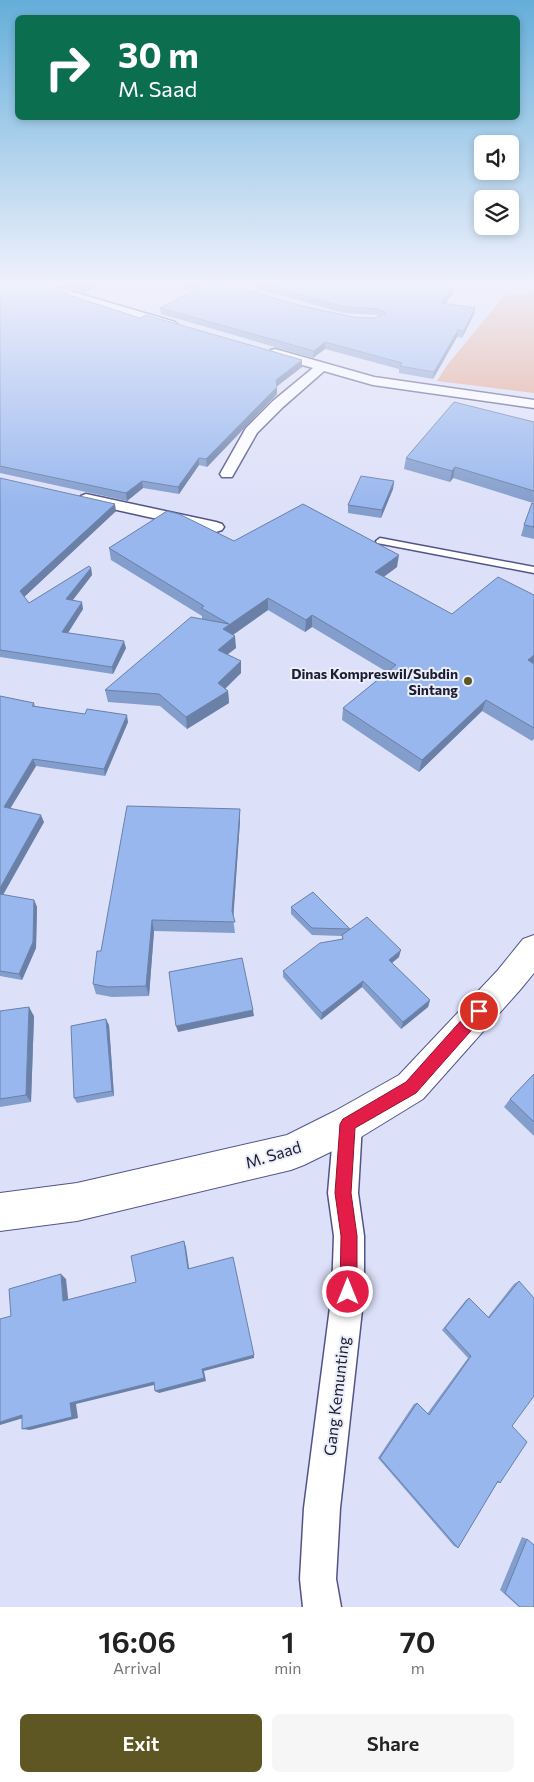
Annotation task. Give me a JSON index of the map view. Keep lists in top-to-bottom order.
{
  "streets": {
    "street": ["M. Saad", "Gang Kemunting"]
  },
  "crossings": [
    ["M. Saad", "Gang Kemunting"]
  ],
  "places": ["Dinas Kompreswil/Subdin Sintang"],
  "page": {
    "turn": ["30 m", "M. Saad"],
    "eta": [
      "16:06",
      "Arrival",
      "1",
      "min",
      "70",
      "m"
    ],
    "buttons": ["Exit", "Share"]
  }
}
